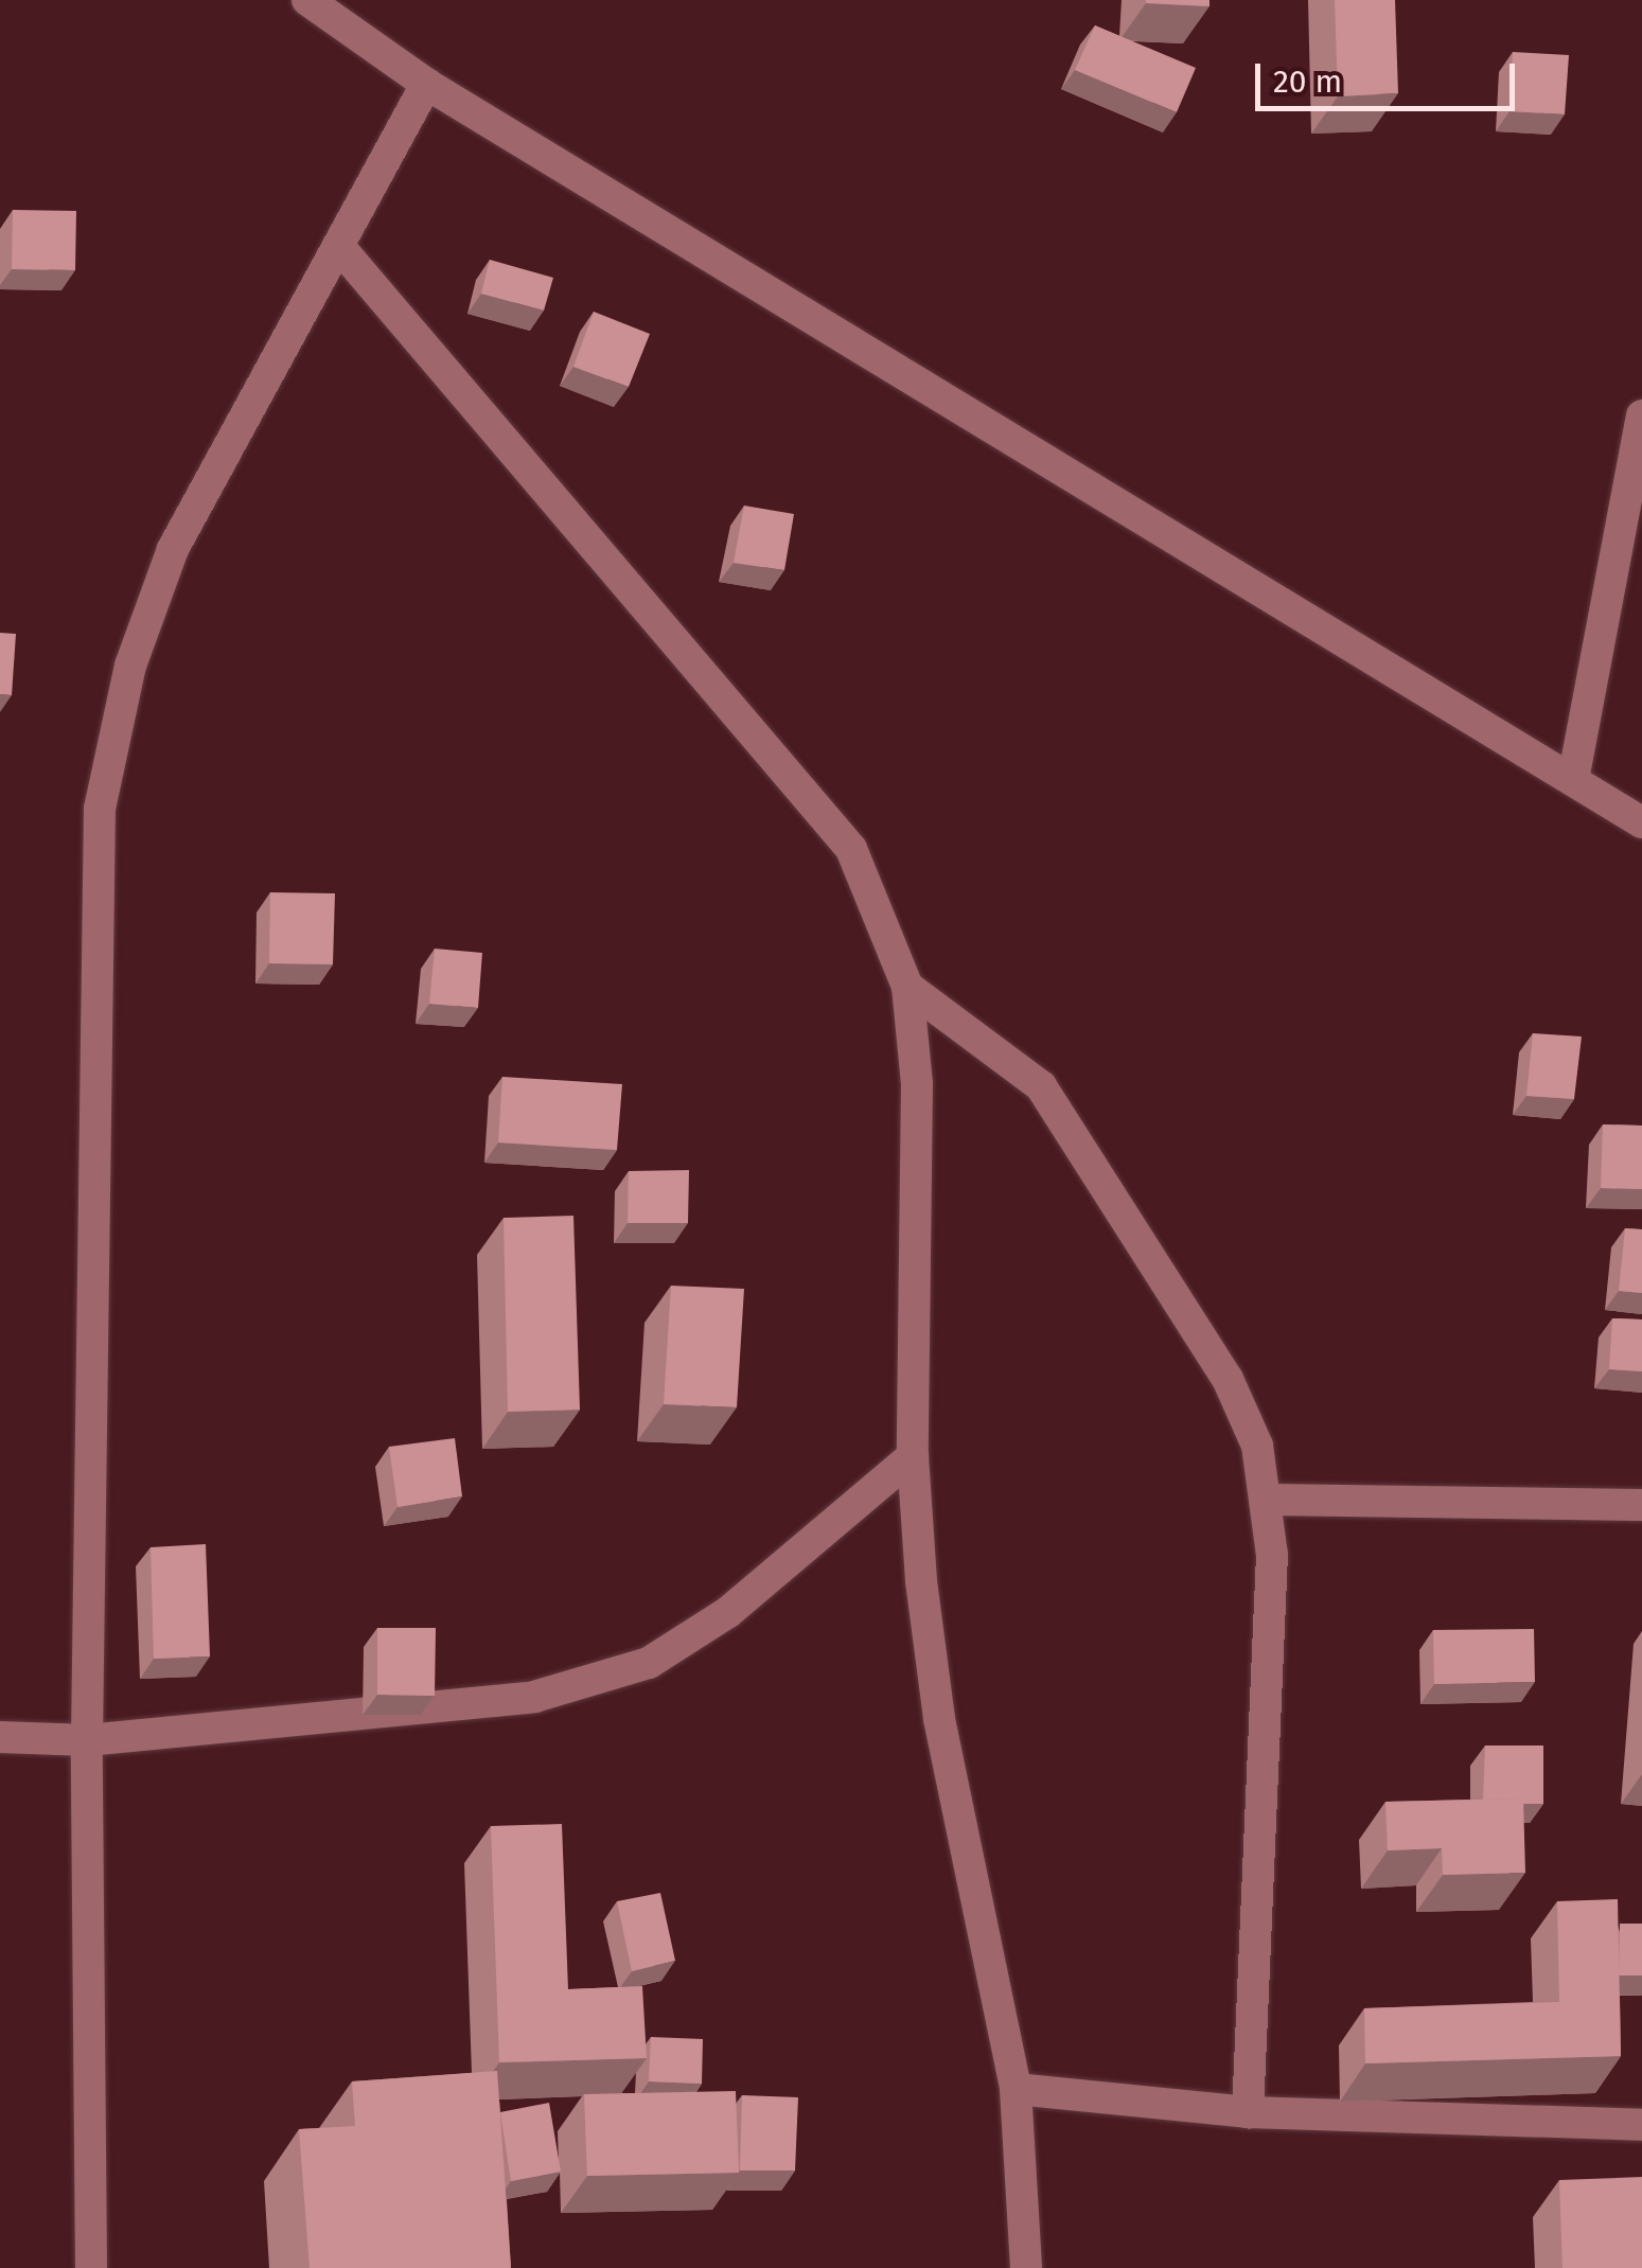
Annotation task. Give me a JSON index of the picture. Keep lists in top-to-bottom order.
{
  "scale_bar": "20 m"
}
